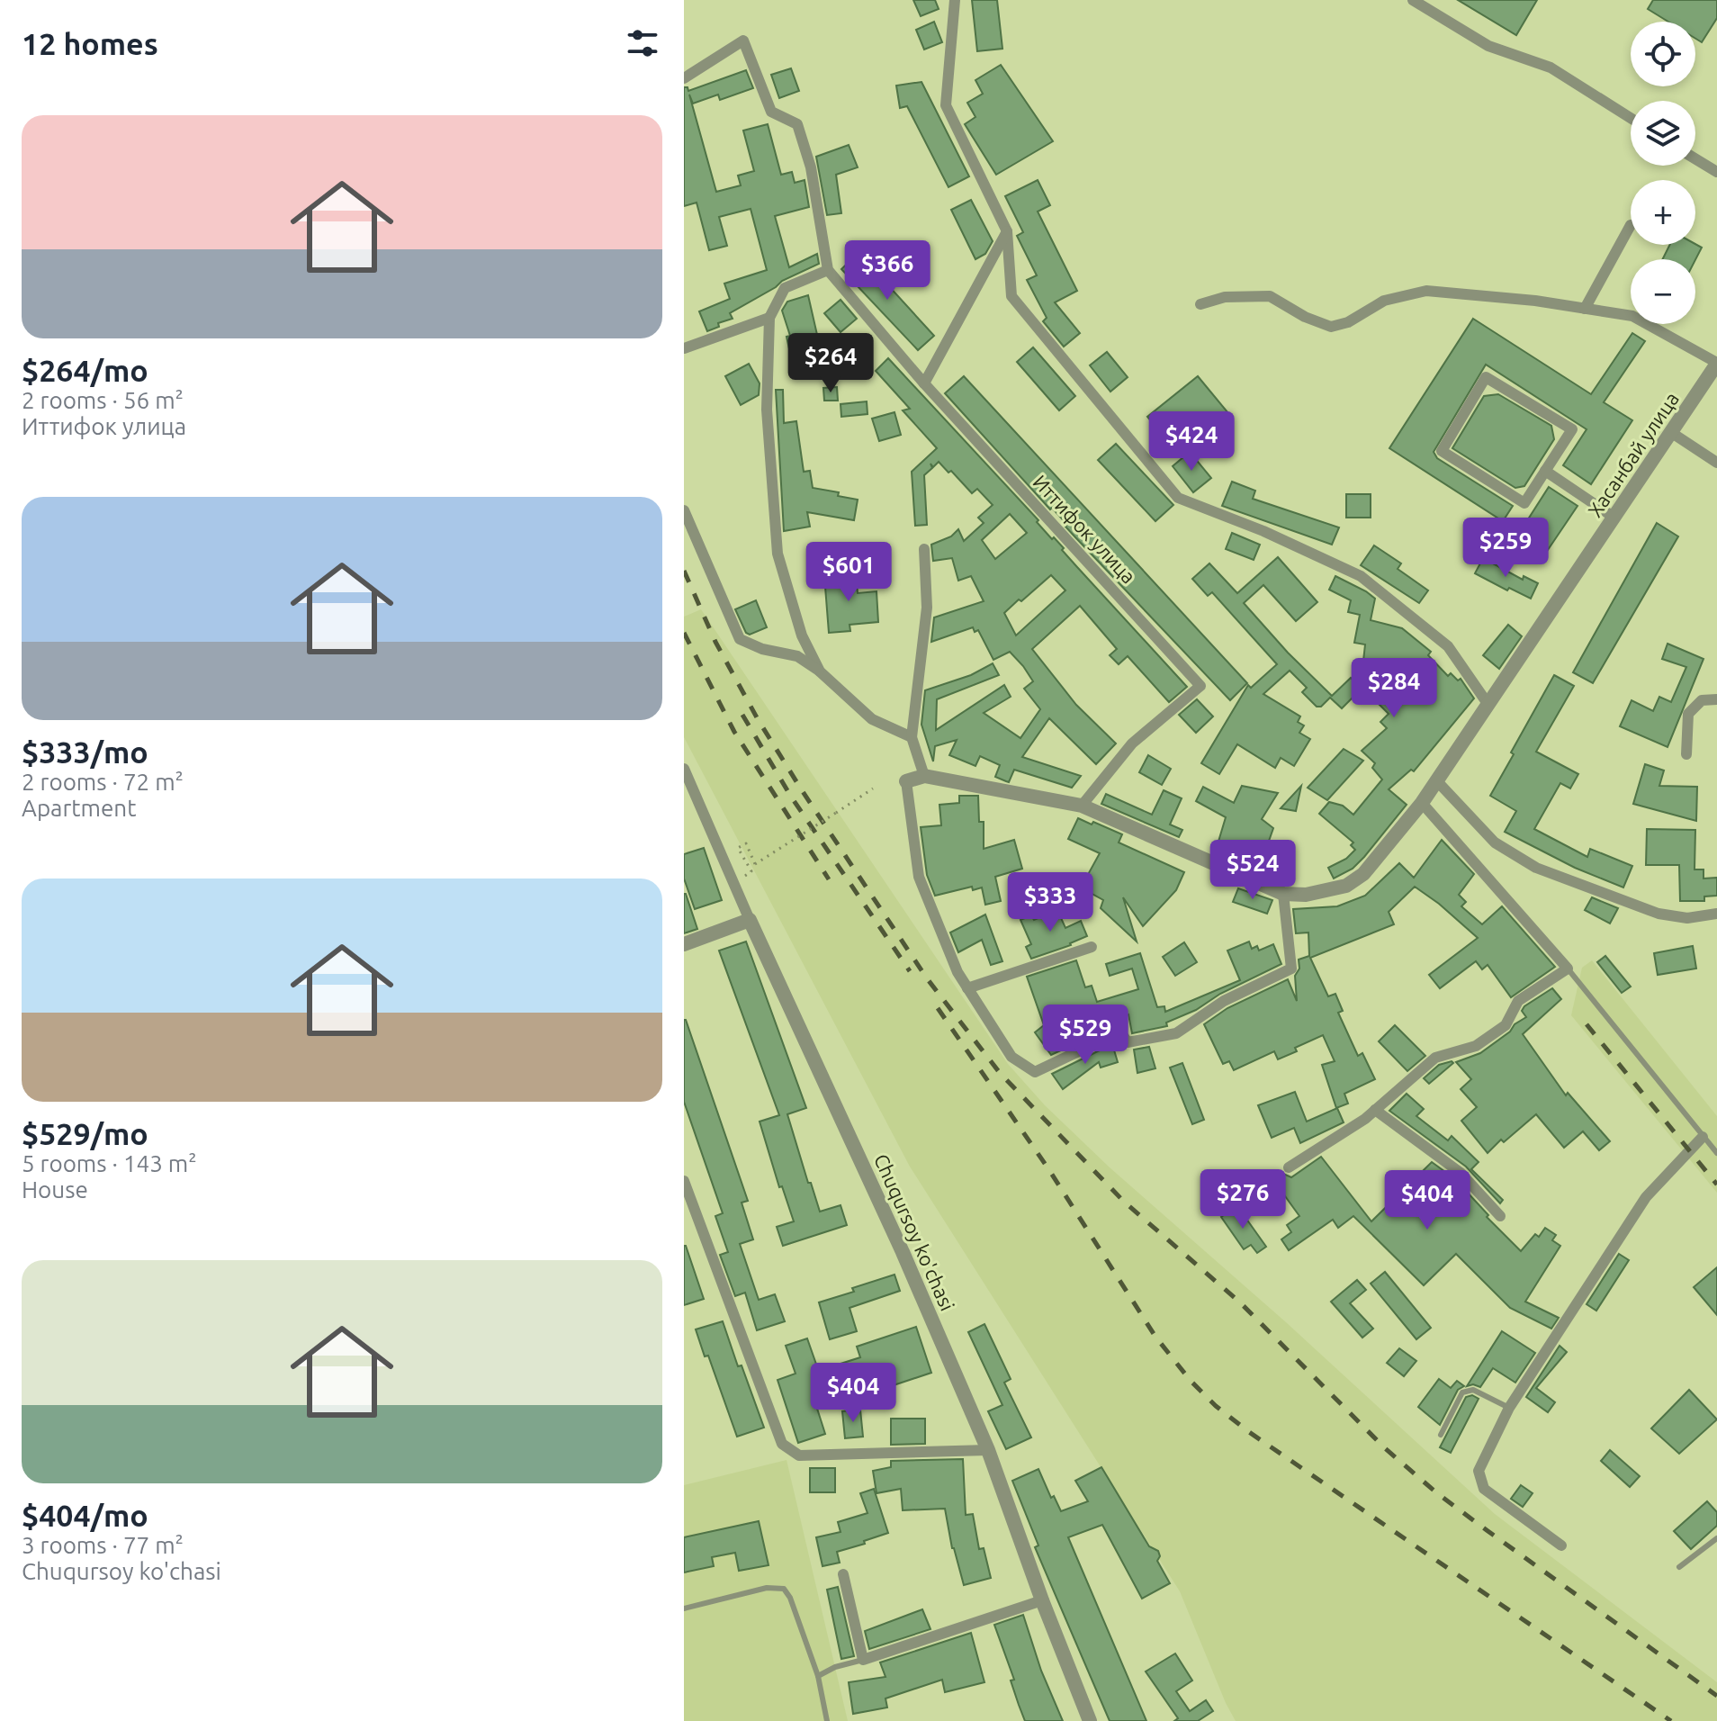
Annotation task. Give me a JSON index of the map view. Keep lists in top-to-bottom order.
{
  "streets": {
    "street": ["Хасанбай улица", "Иттифок улица", "Chuqursoy ko'chasi"]
  },
  "page": {
    "heading": "12 homes",
    "map_buttons": ["+", "−"],
    "list": [
      {
        "name": "$264/mo",
        "note": "2 rooms · 56 m² · Иттифок улица"
      },
      {
        "name": "$333/mo",
        "note": "2 rooms · 72 m² · Apartment"
      },
      {
        "name": "$529/mo",
        "note": "5 rooms · 143 m² · House"
      },
      {
        "name": "$404/mo",
        "note": "3 rooms · 77 m² · Chuqursoy ko'chasi"
      }
    ],
    "price": [
      "$366",
      "$264",
      "$424",
      "$259",
      "$601",
      "$284",
      "$524",
      "$333",
      "$529",
      "$276",
      "$404",
      "$404"
    ]
  }
}
